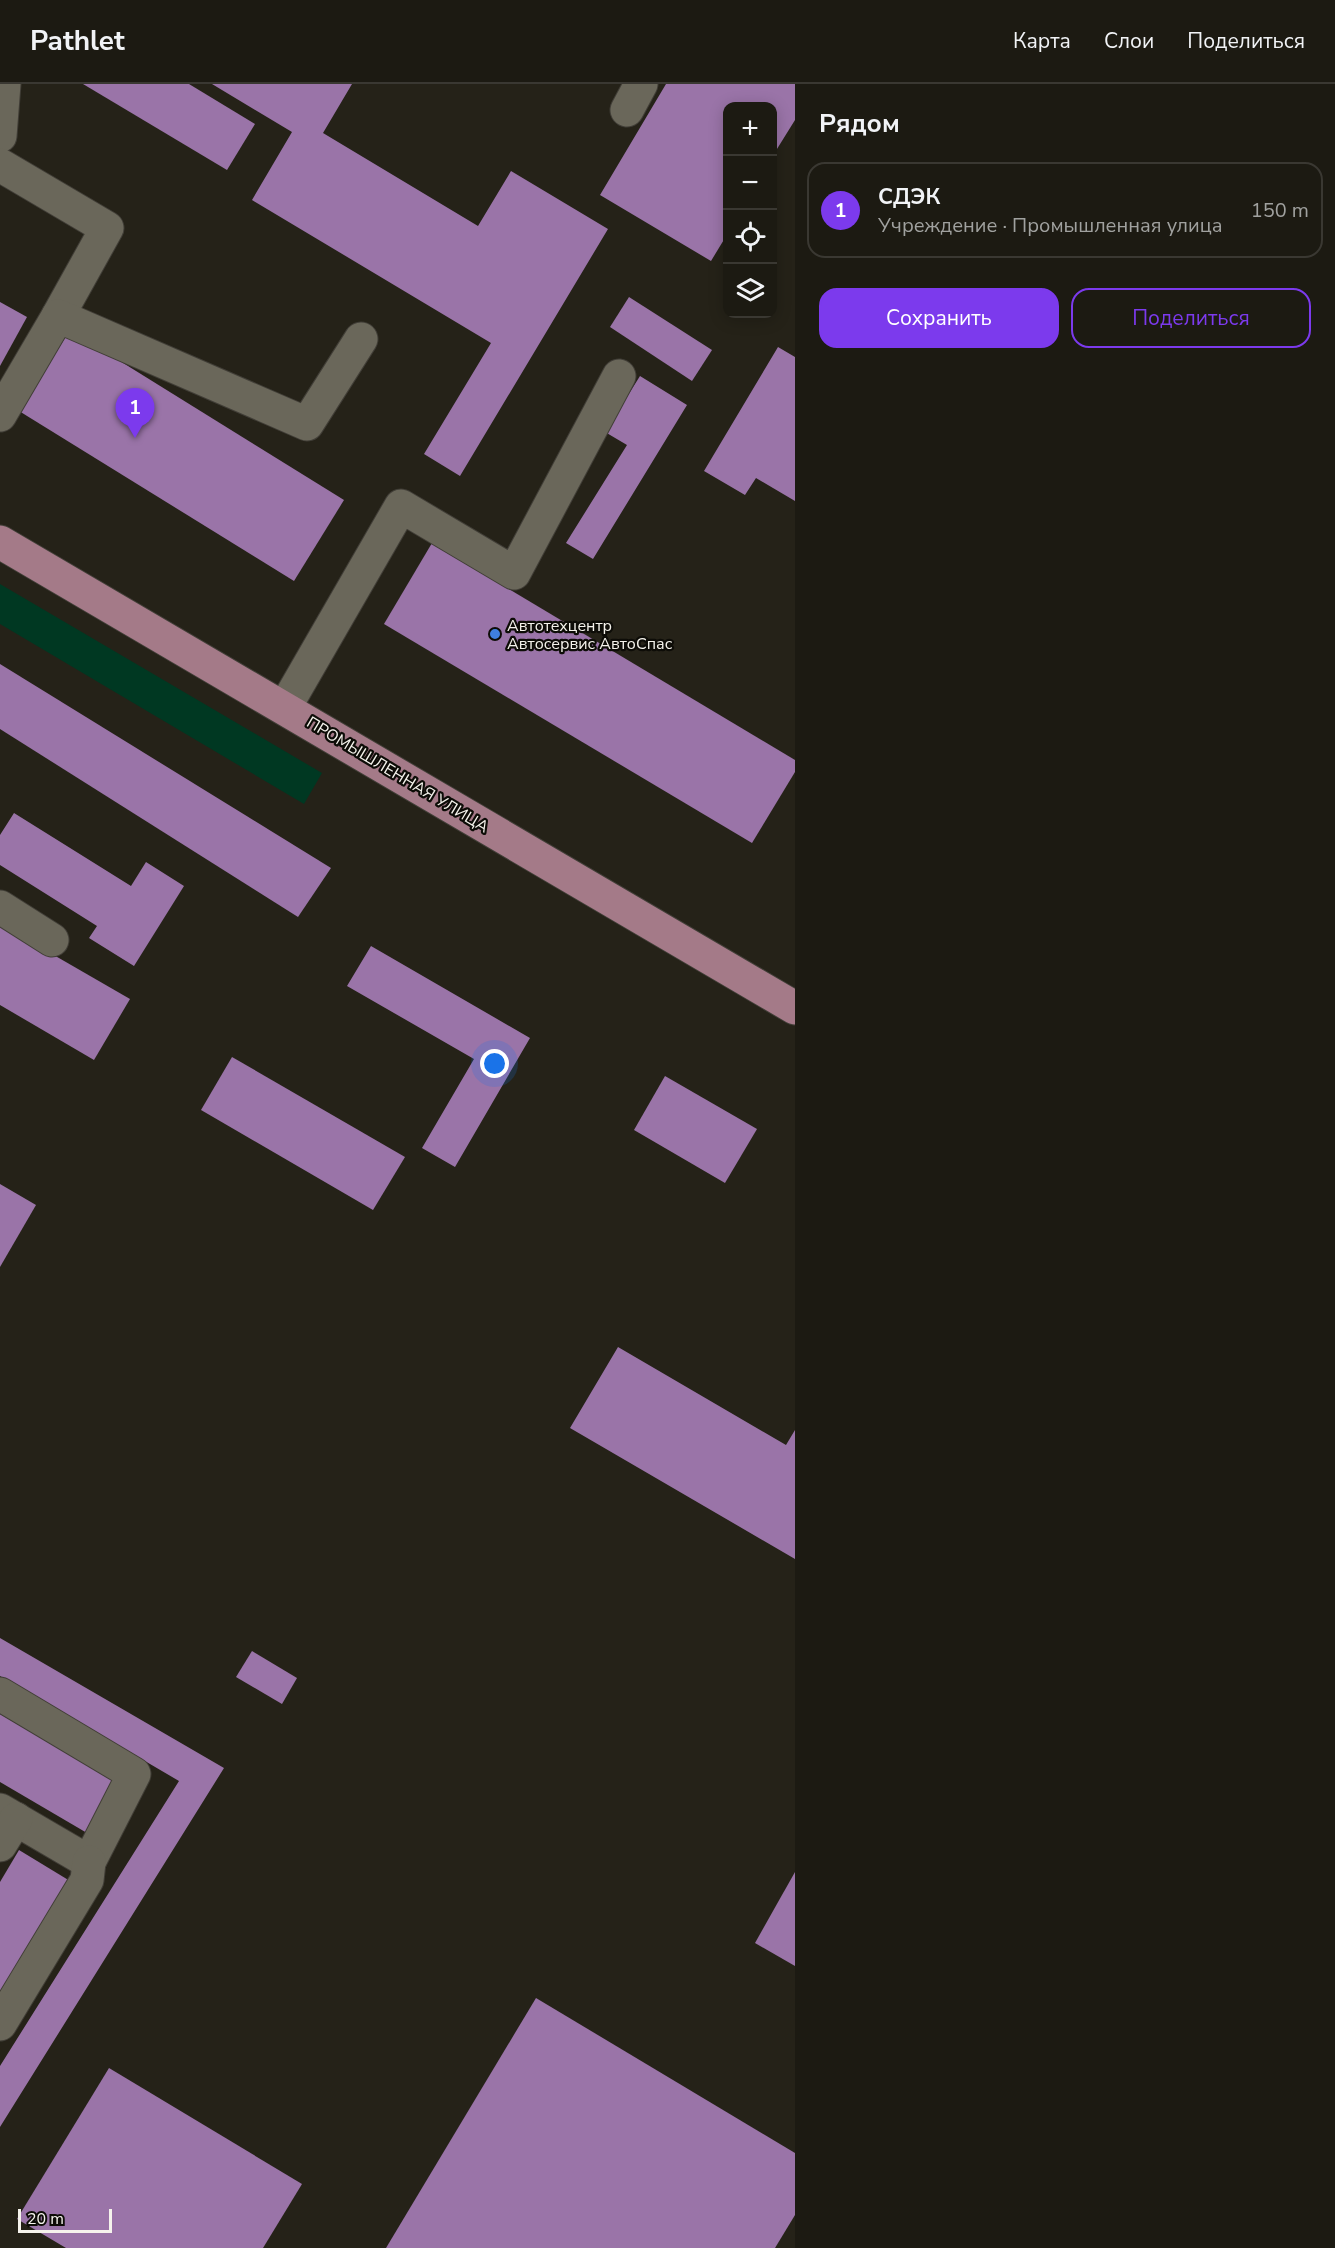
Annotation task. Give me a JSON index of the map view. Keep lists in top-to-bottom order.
{
  "streets": {
    "main road": ["ПРОМЫШЛЕННАЯ УЛИЦА"]
  },
  "places": ["Автотехцентр Автосервис АвтоСпас"],
  "scale_bar": "20 m",
  "page": {
    "header": "Pathlet",
    "nav": ["Карта", "Слои", "Поделиться"],
    "heading": "Рядом",
    "map_buttons": ["+", "−"],
    "list": [
      {
        "mark": "1",
        "name": "СДЭК",
        "note": "Учреждение · Промышленная улица",
        "value": "150 m"
      }
    ],
    "buttons": ["Сохранить", "Поделиться"],
    "pins": "1",
    "scale": "20 m"
  }
}
